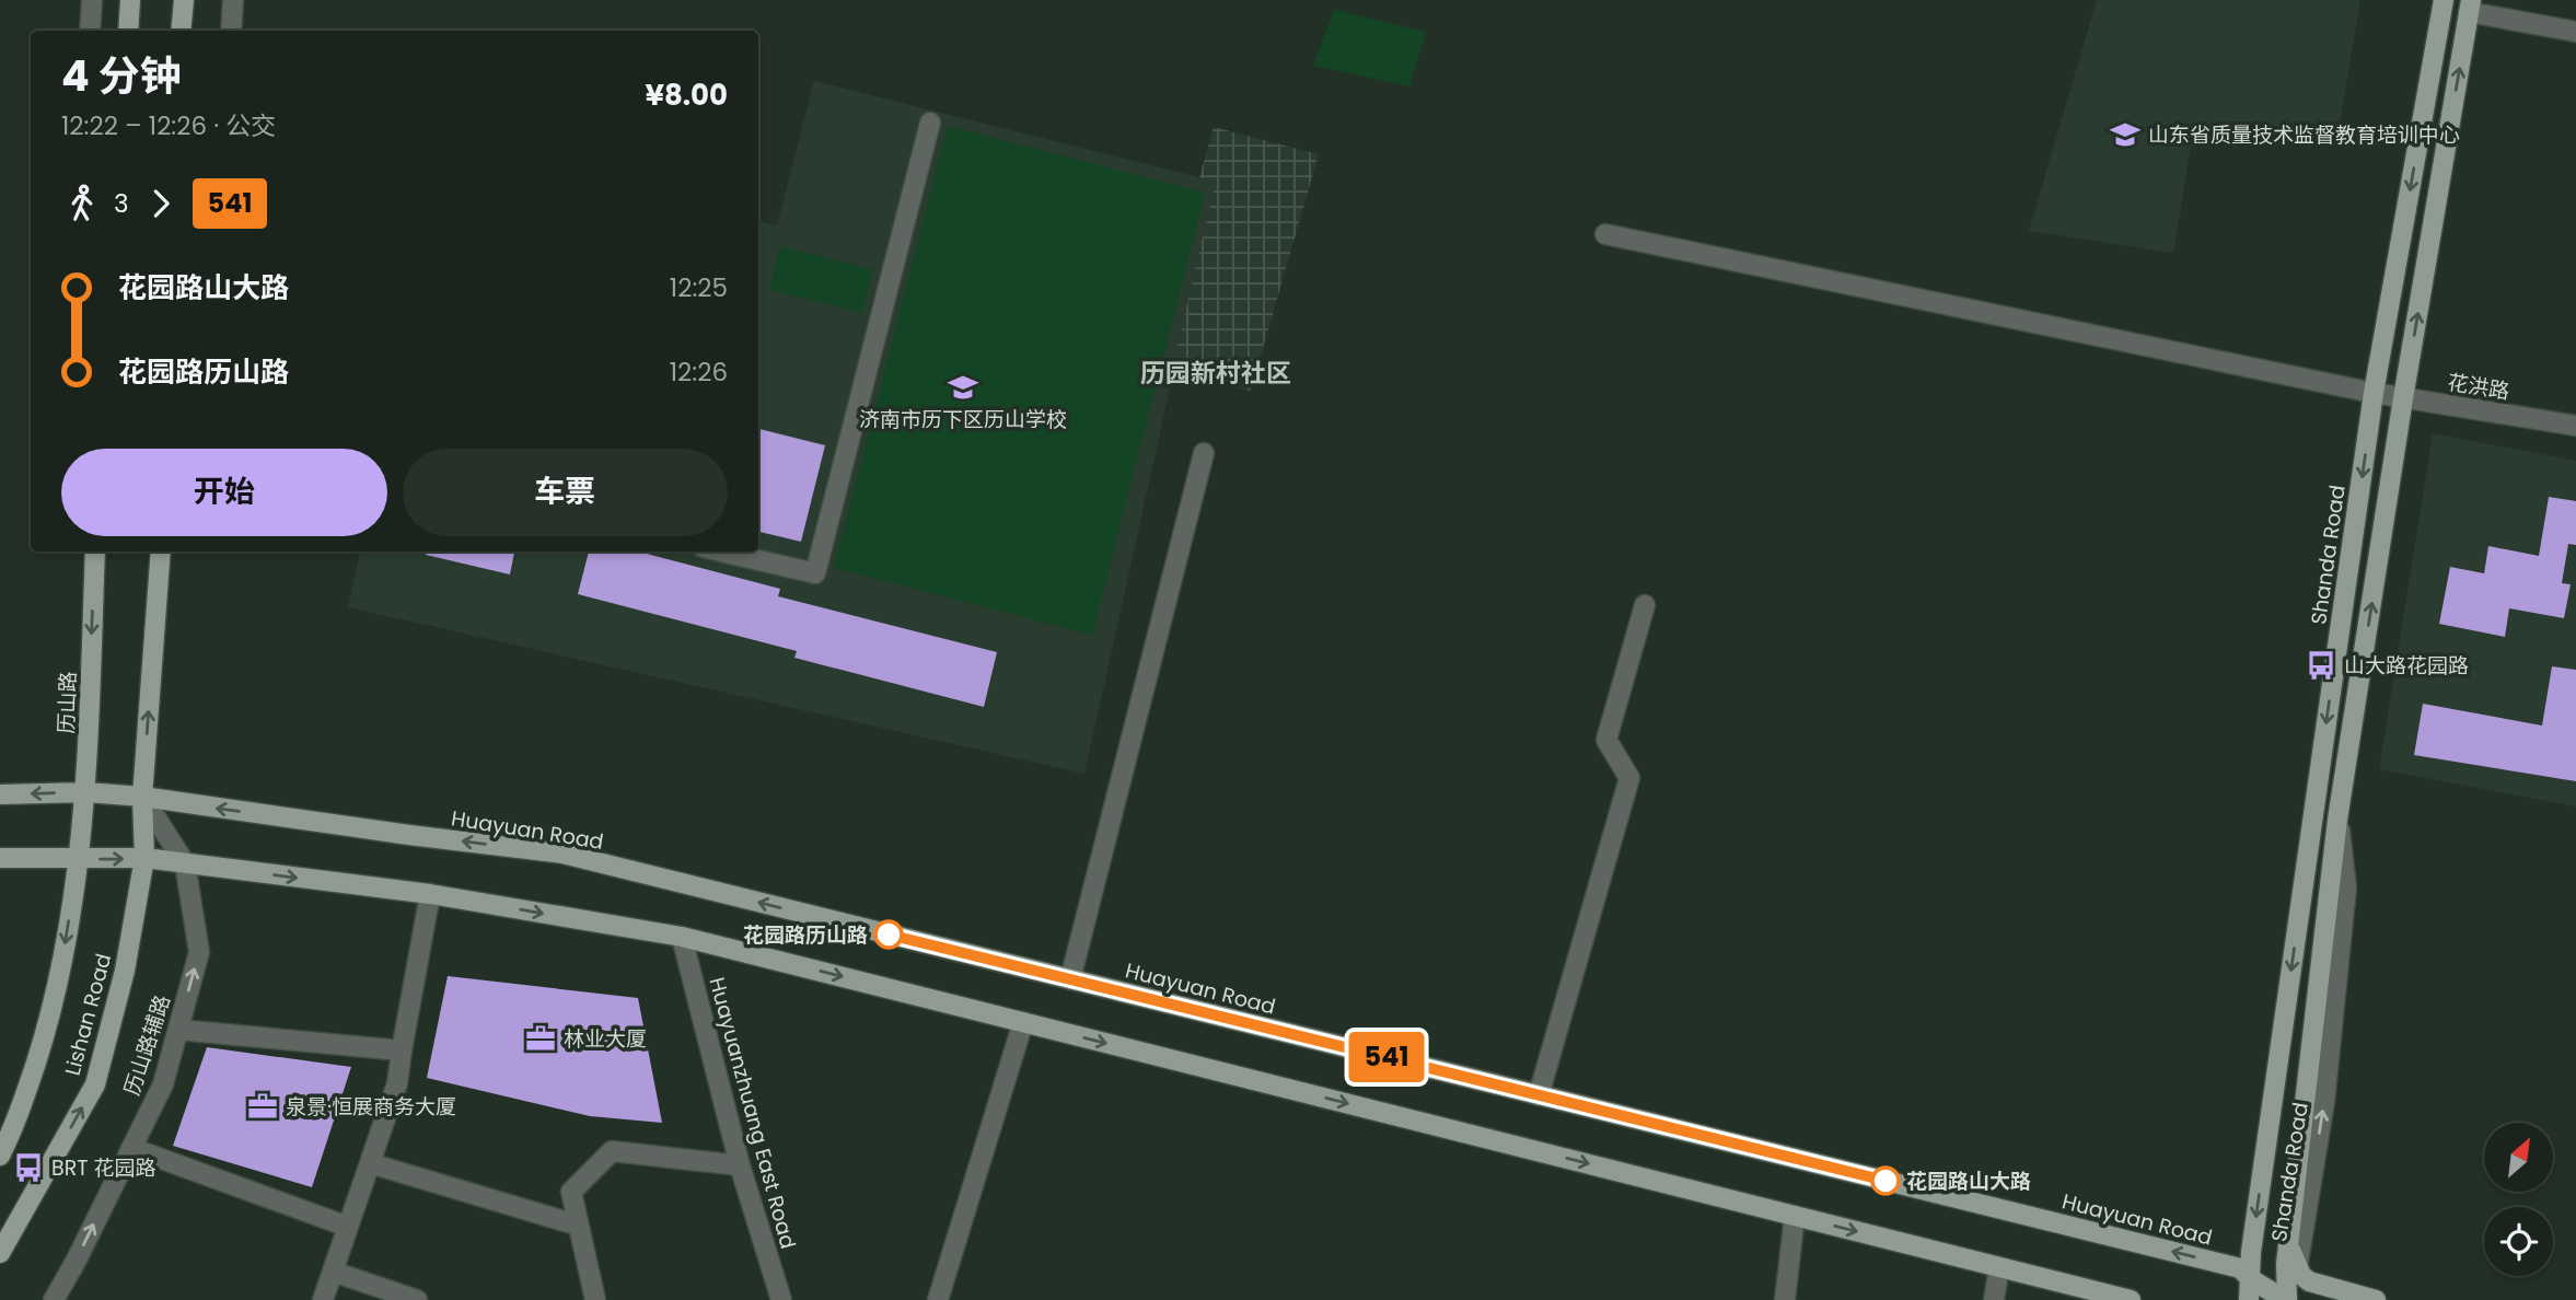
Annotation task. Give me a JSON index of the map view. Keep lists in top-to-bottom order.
{
  "streets": {
    "main road": [
      "Shanda Road",
      "历山路",
      "Huayuan Road",
      "Lishan Road"
    ],
    "street": ["花洪路", "历山路辅路", "Huayuanzhuang East Road"]
  },
  "crossings": [
    ["花洪路", "Shanda Road"],
    ["Shanda Road", "Huayuan Road"],
    ["历山路", "Huayuan Road"],
    ["历山路", "Lishan Road"],
    ["Huayuan Road", "历山路辅路"]
  ],
  "one_way": ["历山路辅路"],
  "districts": ["历园新村社区"],
  "places": {
    "school or university": ["山东省质量技术监督教育培训中心", "济南市历下区历山学校"],
    "bus stop": ["山大路花园路", "BRT 花园路"],
    "other": ["花园路历山路", "花园路山大路"],
    "office": ["林业大厦", "泉景·恒展商务大厦"]
  },
  "lines": ["bus line 541"],
  "north": "top right",
  "page": {
    "on_map": "541",
    "heading": ["4 分钟", "12:22 – 12:26 · 公交", "¥8.00"],
    "legs": ["3", "541"],
    "list": [
      {
        "name": "花园路山大路",
        "value": "12:25"
      },
      {
        "name": "花园路历山路",
        "value": "12:26"
      }
    ],
    "buttons": ["开始", "车票"]
  }
}
